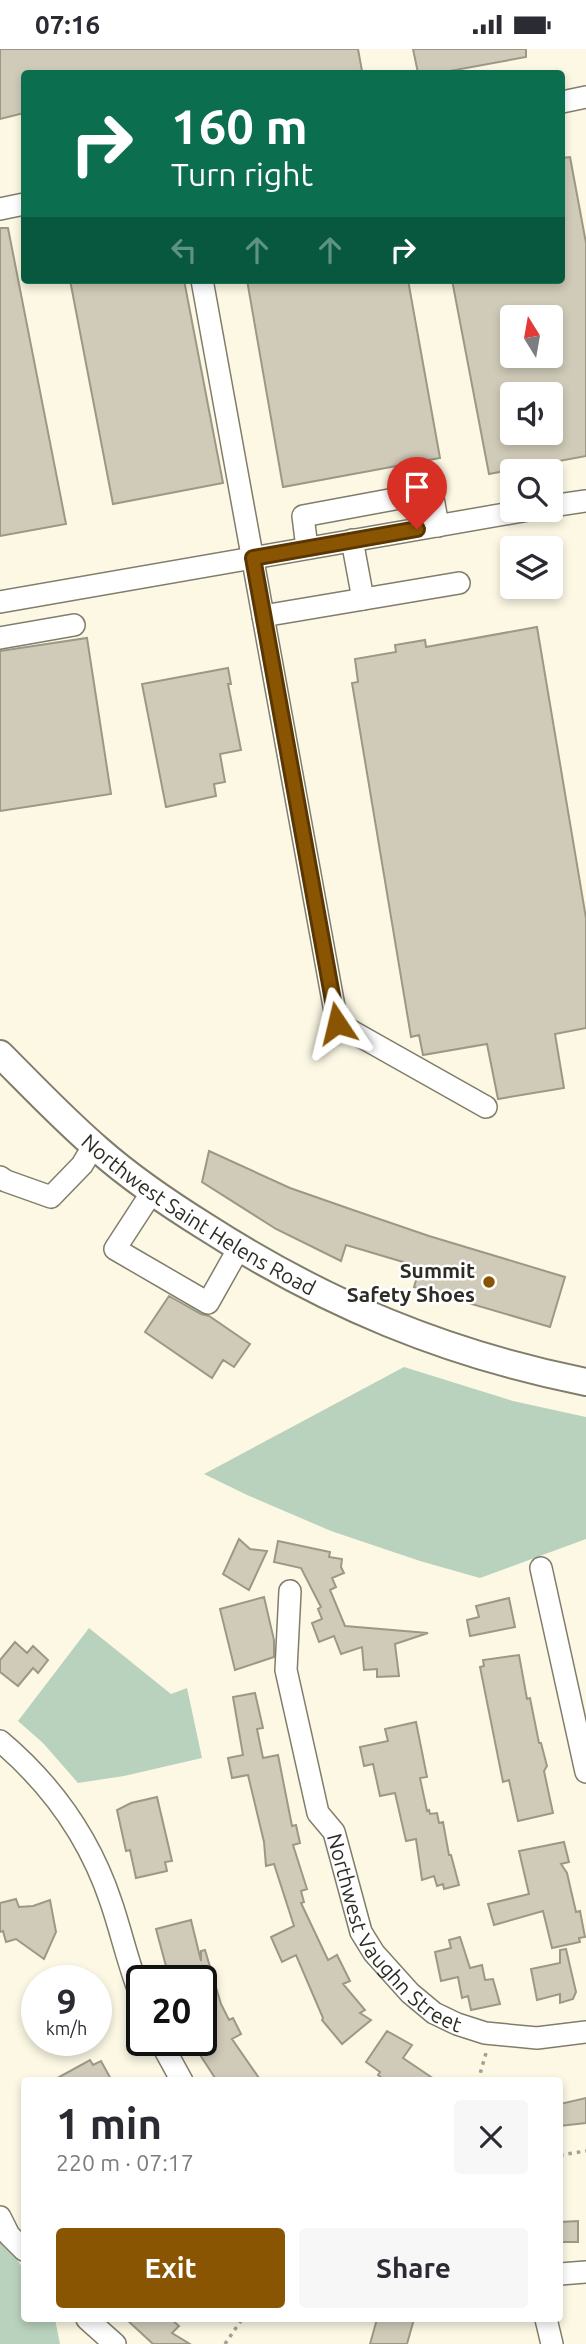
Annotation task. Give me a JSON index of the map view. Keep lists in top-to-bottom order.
{
  "streets": {
    "main road": ["Northwest Saint Helens Road"],
    "street": ["Northwest Vaughn Street"]
  },
  "places": ["Summit Safety Shoes"],
  "north": "top",
  "page": {
    "status": "07:16",
    "turn": ["160 m", "Turn right"],
    "speed": "9 km/h",
    "limit": "20",
    "heading": ["1 min", "220 m · 07:17"],
    "buttons": ["Exit", "Share"]
  }
}
